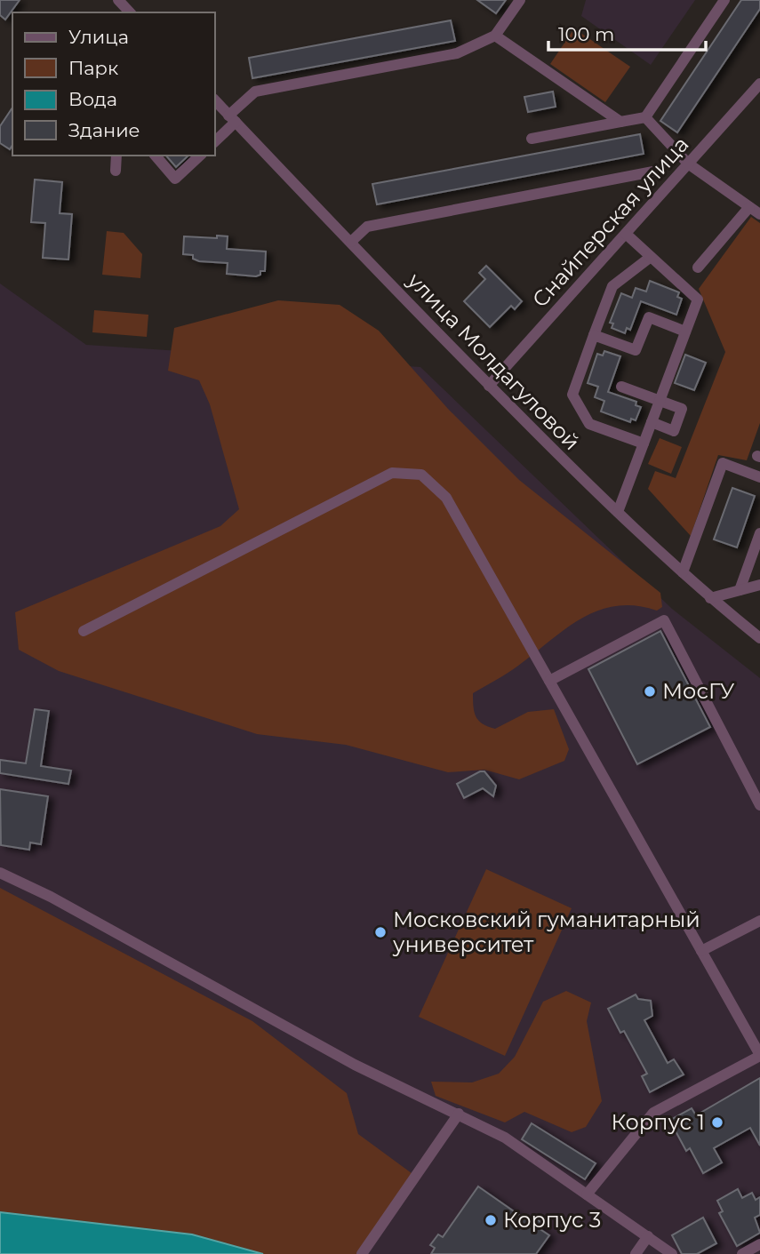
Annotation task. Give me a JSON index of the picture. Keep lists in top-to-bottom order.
{
  "streets": {
    "street": ["Снайперская улица", "улица Молдагуловой"]
  },
  "crossings": [
    ["Снайперская улица", "улица Молдагуловой"]
  ],
  "places": [
    "МосГУ",
    "Московский гуманитарный университет",
    "Корпус 1",
    "Корпус 3"
  ],
  "legend": [
    "Улица",
    "Парк",
    "Вода",
    "Здание"
  ],
  "scale_bar": "100 m"
}
